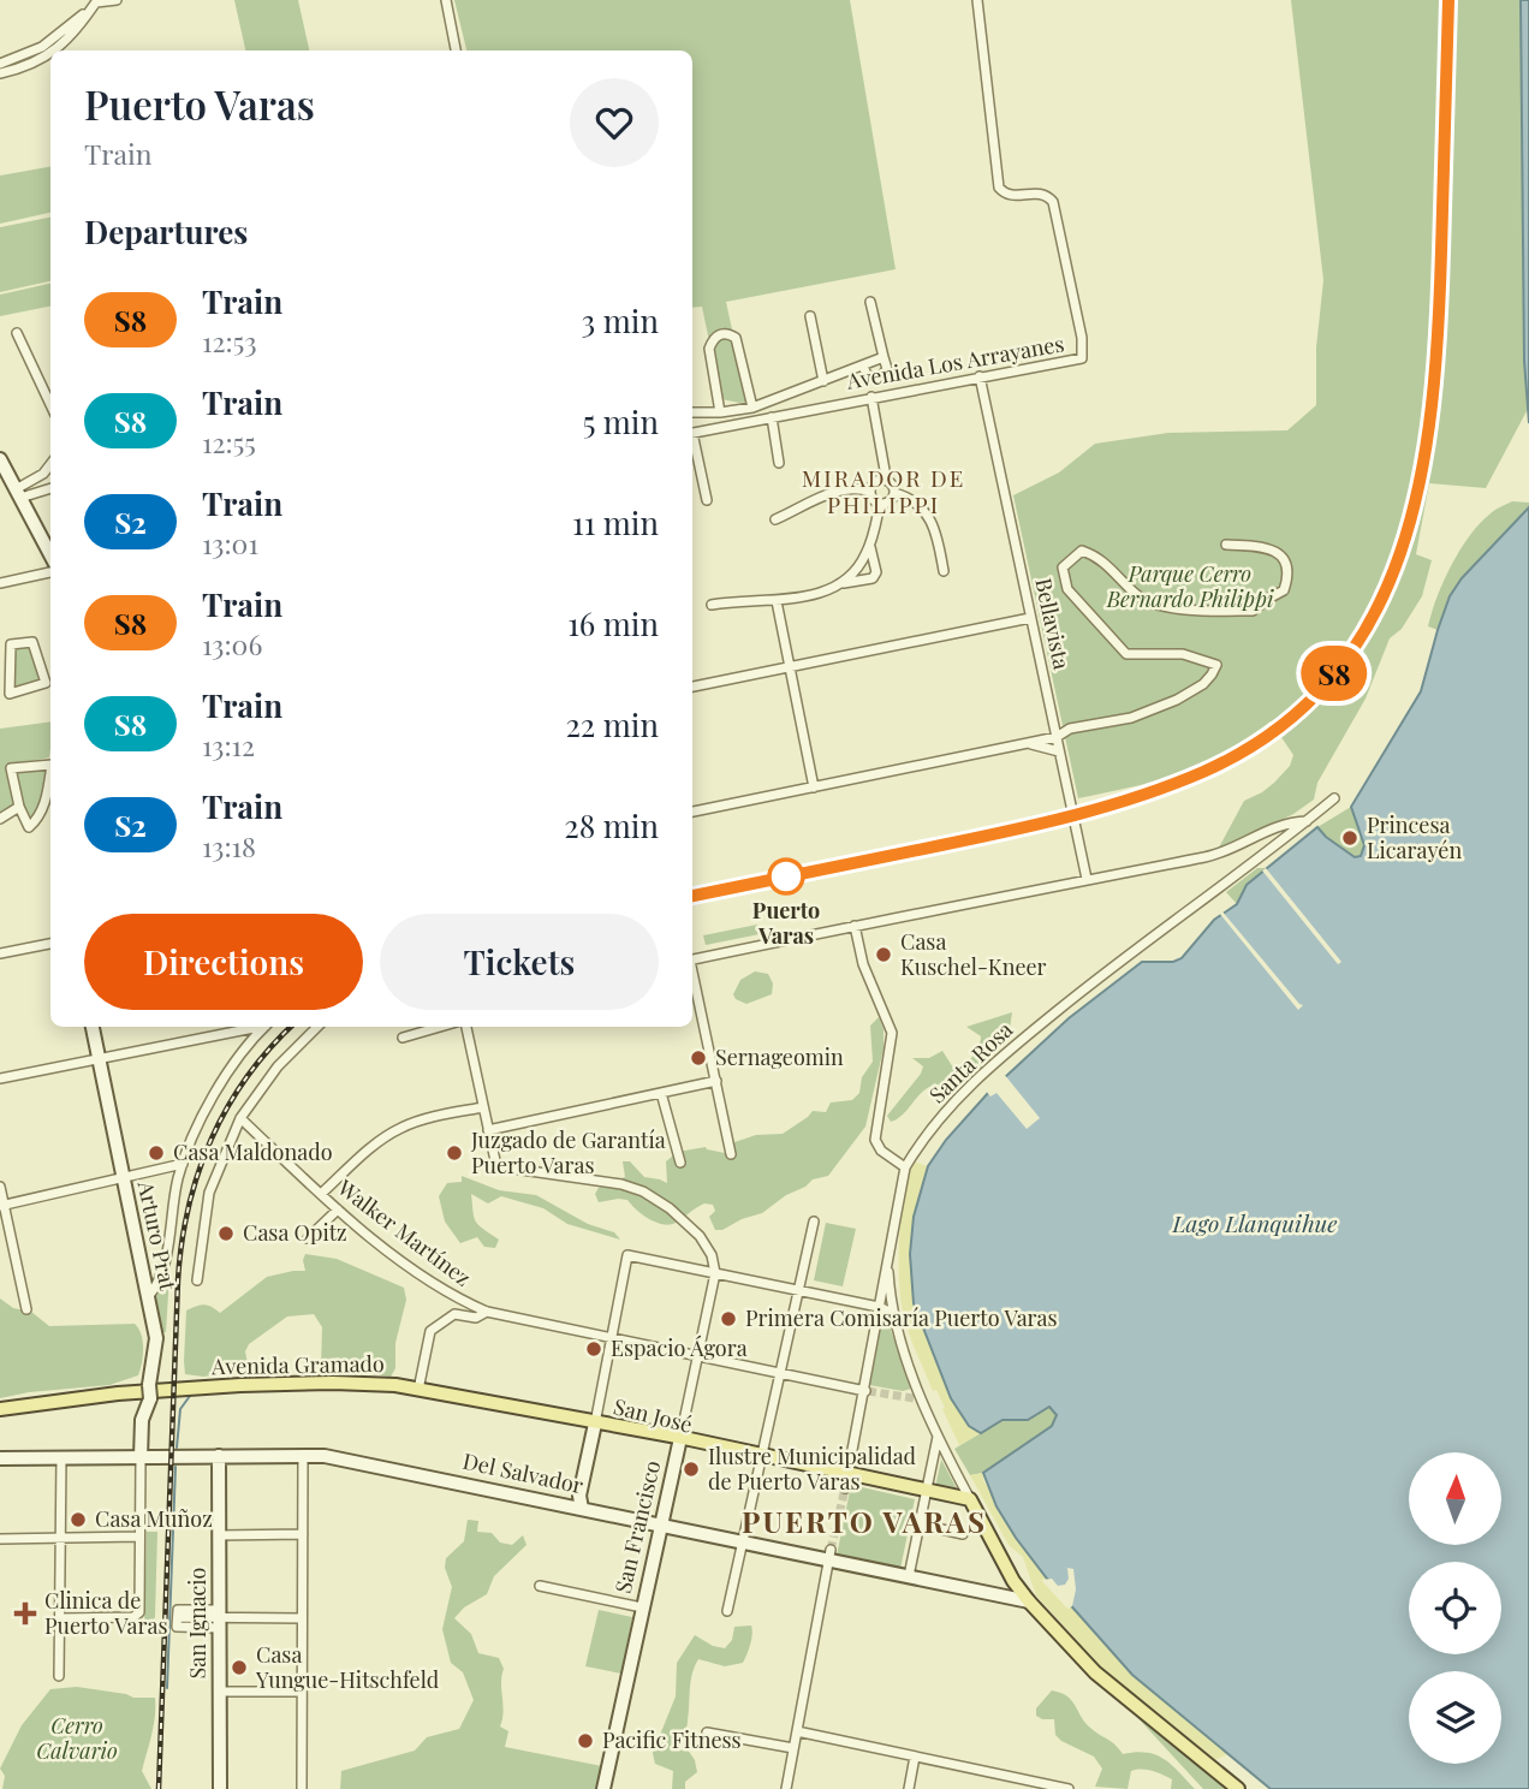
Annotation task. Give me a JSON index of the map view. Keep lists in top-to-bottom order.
{
  "streets": {
    "main road": [
      "Arturo Prat",
      "Avenida Gramado",
      "San José",
      "Del Salvador",
      "San Francisco",
      "San Ignacio"
    ],
    "street": [
      "Avenida Los Arrayanes",
      "Bellavista",
      "Santa Rosa",
      "Walker Martínez"
    ]
  },
  "crossings": [
    ["Avenida Los Arrayanes", "Bellavista"],
    ["Santa Rosa", "Walker Martínez"],
    ["Santa Rosa", "San José"],
    ["Walker Martínez", "San Francisco"],
    ["Arturo Prat", "Del Salvador"],
    ["Avenida Gramado", "San José"],
    ["San José", "San Francisco"],
    ["Del Salvador", "San Francisco"],
    ["Del Salvador", "San Ignacio"]
  ],
  "districts": ["MIRADOR DE PHILIPPI", "PUERTO VARAS"],
  "water": ["Lago Llanquihue"],
  "parks": ["Parque Cerro Bernardo Philippi", "Cerro Calvario"],
  "places": {
    "other": [
      "Princesa Licarayén",
      "Puerto Varas",
      "Casa Kuschel-Kneer",
      "Sernageomin",
      "Casa Maldonado",
      "Juzgado de Garantía Puerto Varas",
      "Casa Opitz",
      "Primera Comisaría Puerto Varas",
      "Espacio Ágora",
      "Ilustre Municipalidad de Puerto Varas",
      "Casa Muñoz",
      "Casa Yungue-Hitschfeld",
      "Pacific Fitness"
    ],
    "health": ["Clinica de Puerto Varas"]
  },
  "north": "top",
  "page": {
    "on_map": "S8",
    "heading": [
      ["Puerto Varas", "Train"],
      "Departures"
    ],
    "list": [
      {
        "mark": "S8",
        "name": "Train",
        "note": "12:53",
        "value": "3 min"
      },
      {
        "mark": "S8",
        "name": "Train",
        "note": "12:55",
        "value": "5 min"
      },
      {
        "mark": "S2",
        "name": "Train",
        "note": "13:01",
        "value": "11 min"
      },
      {
        "mark": "S8",
        "name": "Train",
        "note": "13:06",
        "value": "16 min"
      },
      {
        "mark": "S8",
        "name": "Train",
        "note": "13:12",
        "value": "22 min"
      },
      {
        "mark": "S2",
        "name": "Train",
        "note": "13:18",
        "value": "28 min"
      }
    ],
    "buttons": ["Directions", "Tickets"]
  }
}
